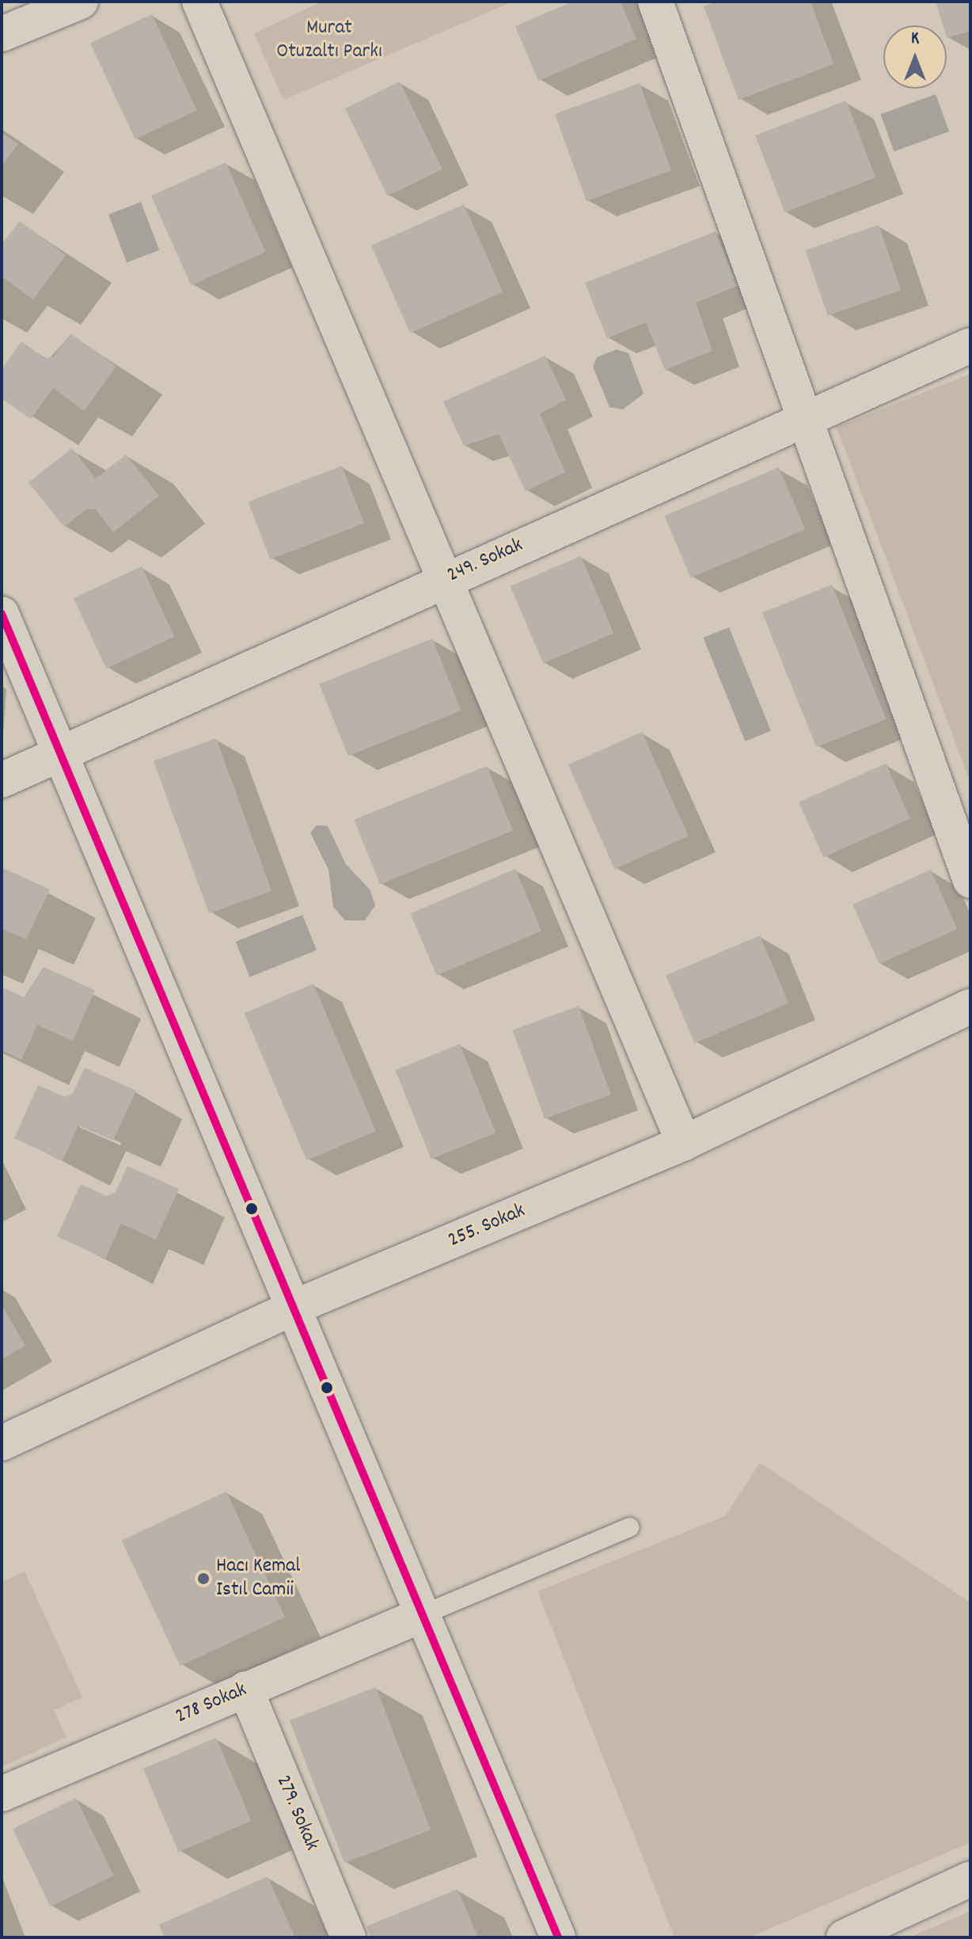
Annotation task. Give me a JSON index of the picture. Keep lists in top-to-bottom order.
{
  "streets": {
    "street": [
      "249. Sokak",
      "255. Sokak",
      "278 Sokak",
      "279. Sokak"
    ]
  },
  "crossings": [
    ["278 Sokak", "279. Sokak"]
  ],
  "parks": ["Murat Otuzaltı Parkı"],
  "places": ["Hacı Kemal Istıl Camii"],
  "north": "top"
}
